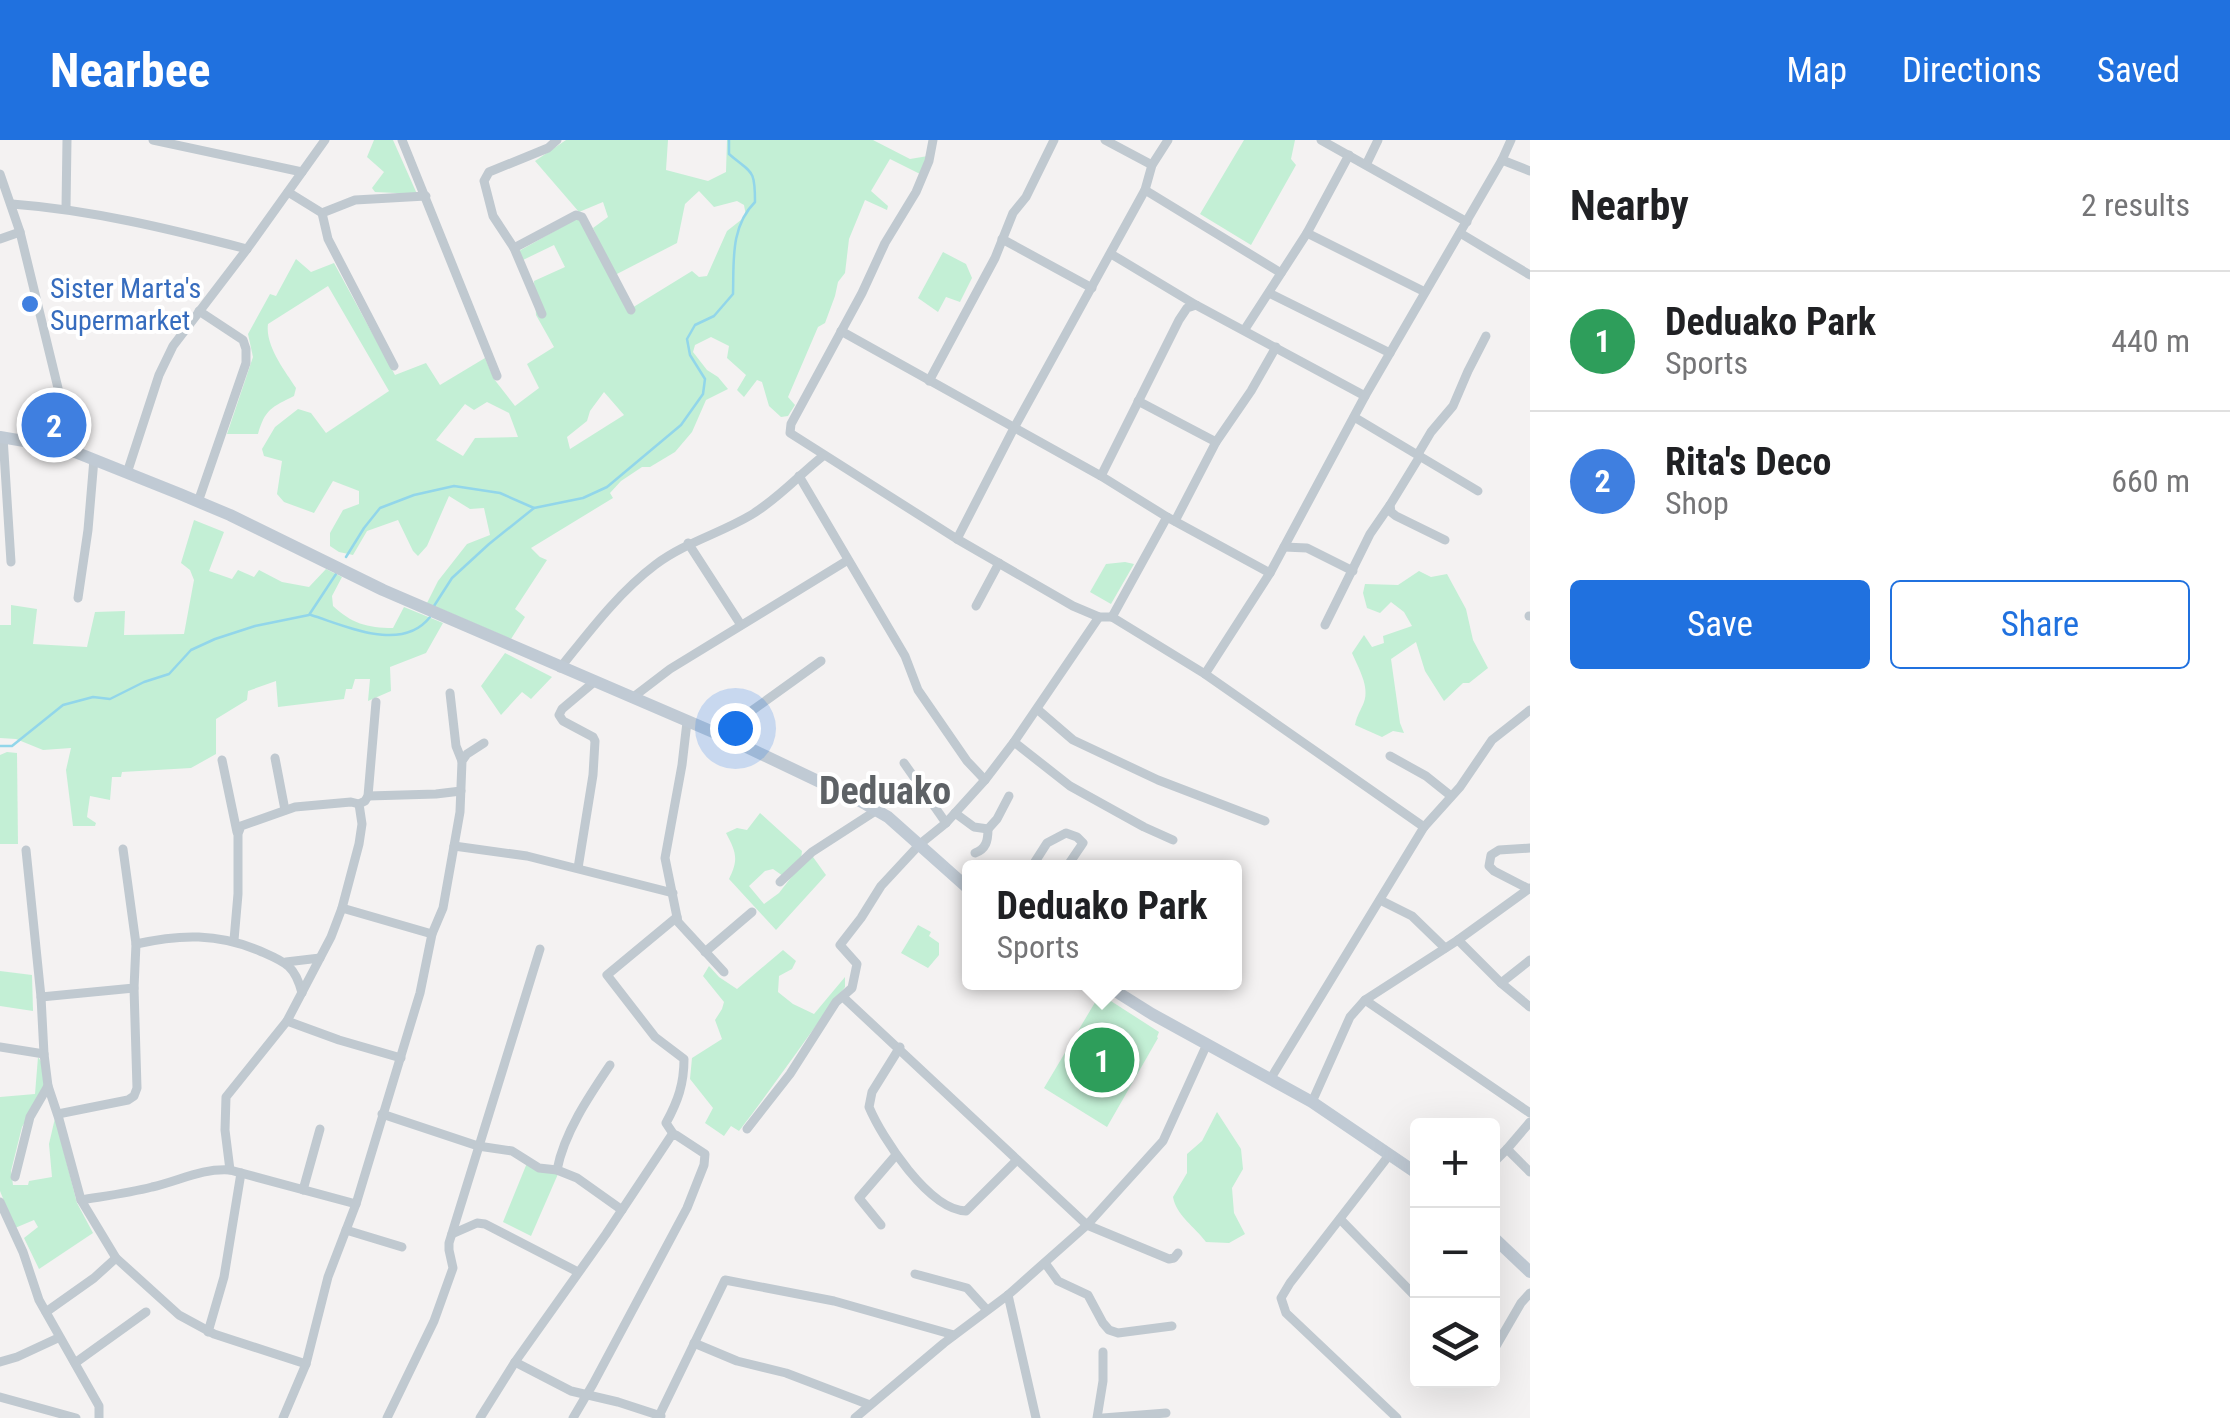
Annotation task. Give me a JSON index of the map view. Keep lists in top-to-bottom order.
{
  "districts": ["Deduako"],
  "places": ["Sister Marta's Supermarket"],
  "page": {
    "header": "Nearbee",
    "nav": ["Map", "Directions", "Saved"],
    "heading": ["Nearby", "2 results"],
    "list": [
      {
        "mark": "1",
        "name": "Deduako Park",
        "note": "Sports",
        "value": "440 m"
      },
      {
        "mark": "2",
        "name": "Rita's Deco",
        "note": "Shop",
        "value": "660 m"
      }
    ],
    "pins": ["2", "1"],
    "buttons": ["Save", "Share"],
    "popup": ["Deduako Park", "Sports"],
    "map_buttons": ["+", "−"]
  }
}
